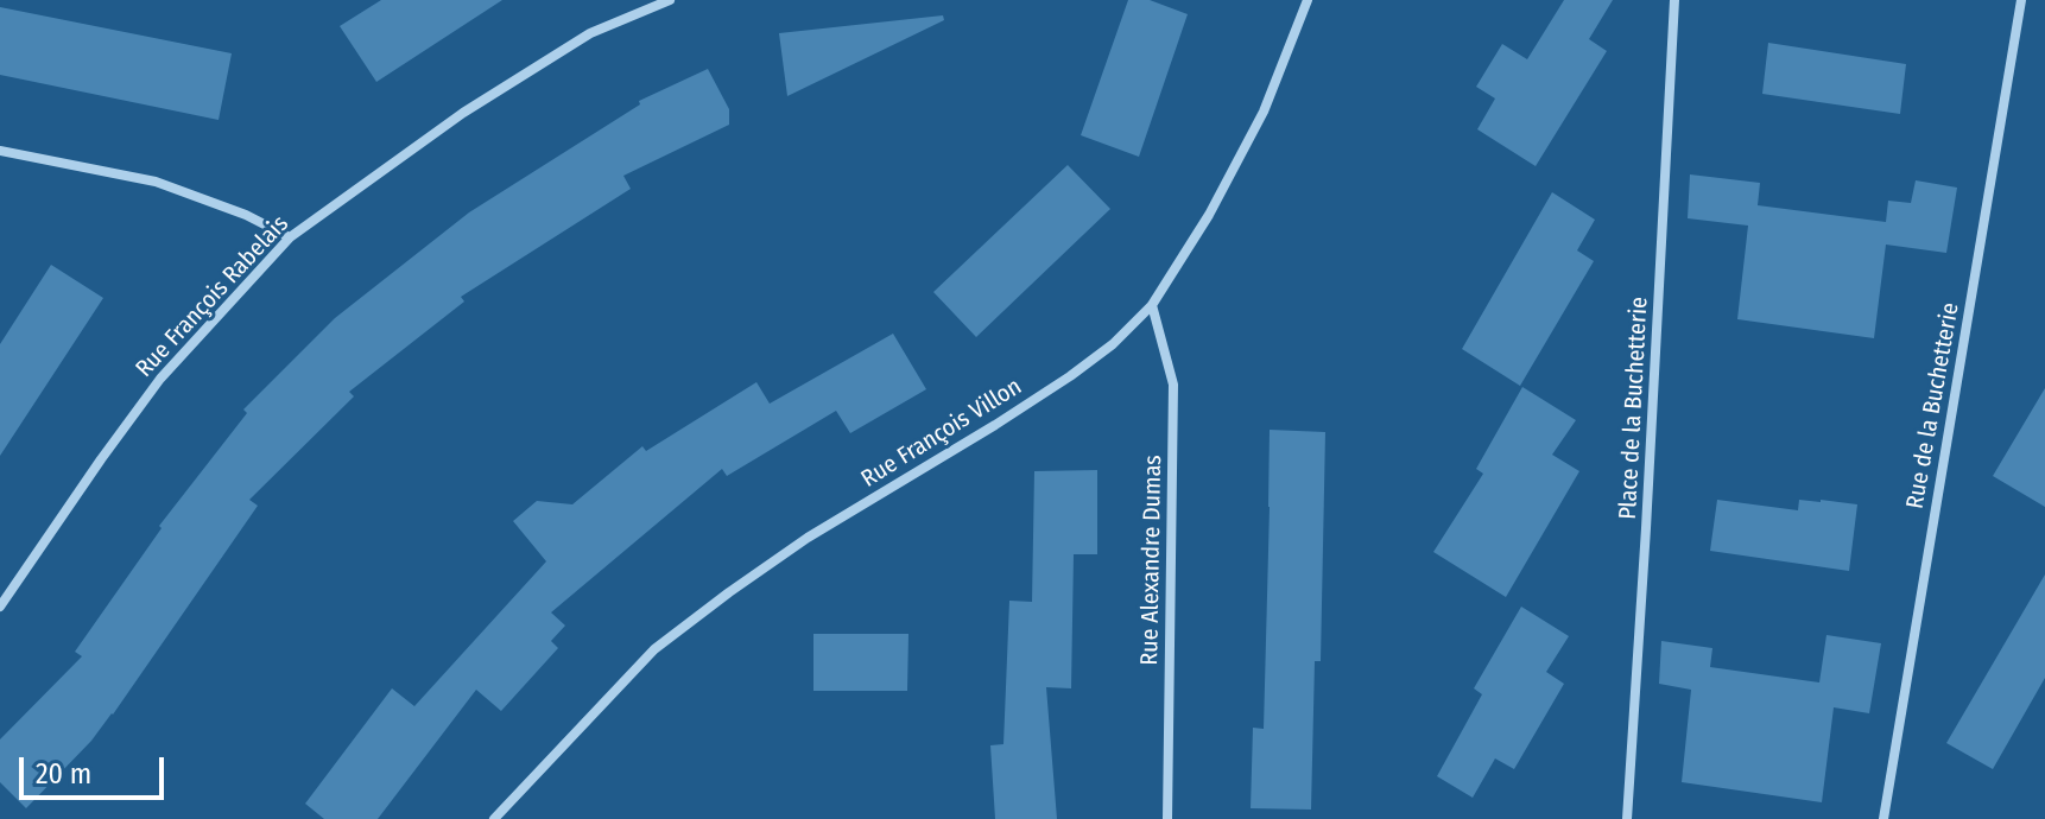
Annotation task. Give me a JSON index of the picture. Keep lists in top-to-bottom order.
{
  "streets": {
    "street": [
      "Rue François Rabelais",
      "Rue de la Buchetterie",
      "Place de la Buchetterie",
      "Rue François Villon",
      "Rue Alexandre Dumas"
    ]
  },
  "crossings": [
    ["Rue François Villon", "Rue Alexandre Dumas"]
  ],
  "scale_bar": "20 m"
}
